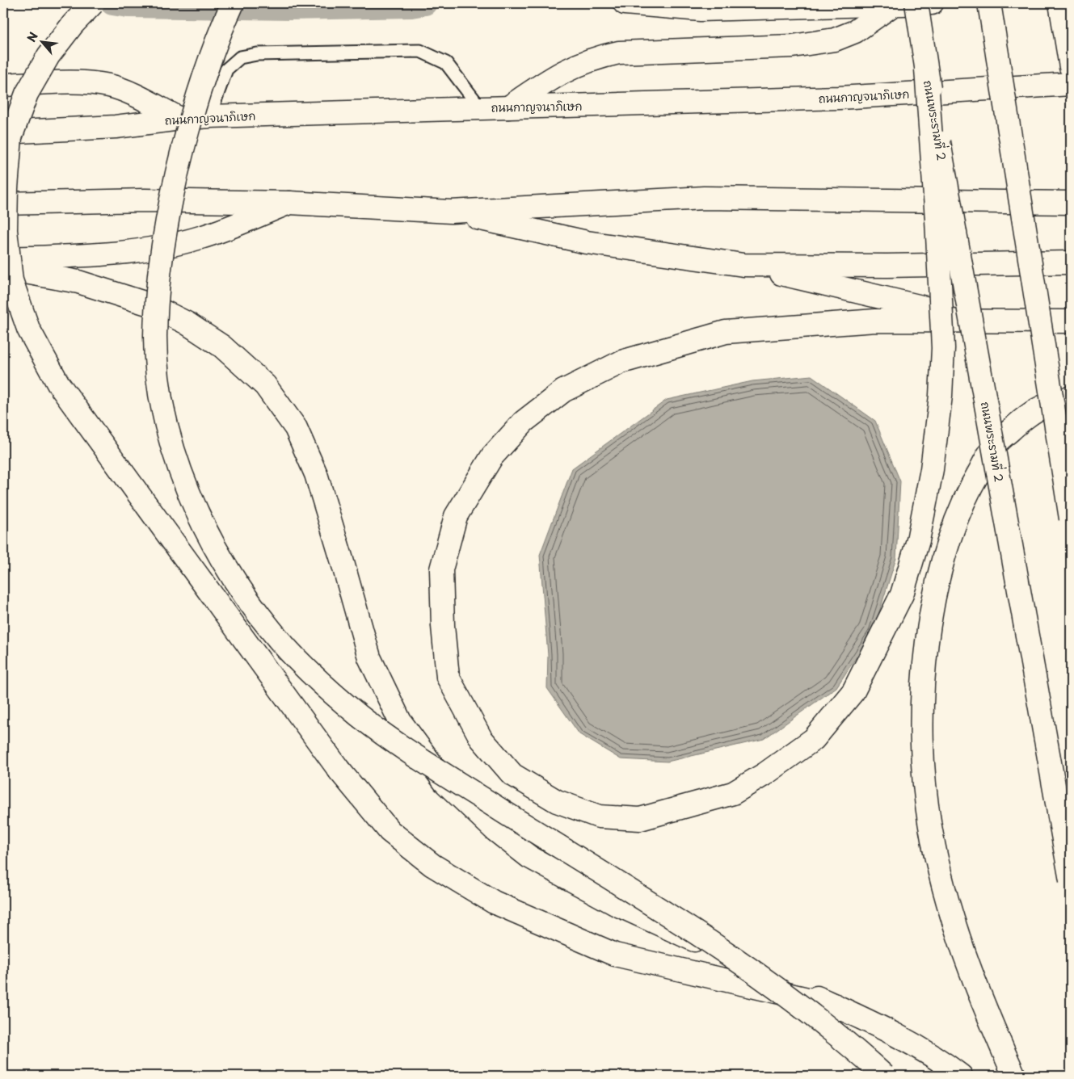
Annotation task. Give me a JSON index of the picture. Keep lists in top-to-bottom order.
{
  "streets": {
    "main road": ["ถนนกาญจนาภิเษก", "ถนนพระรามที่ 2"]
  },
  "north": "top left"
}
